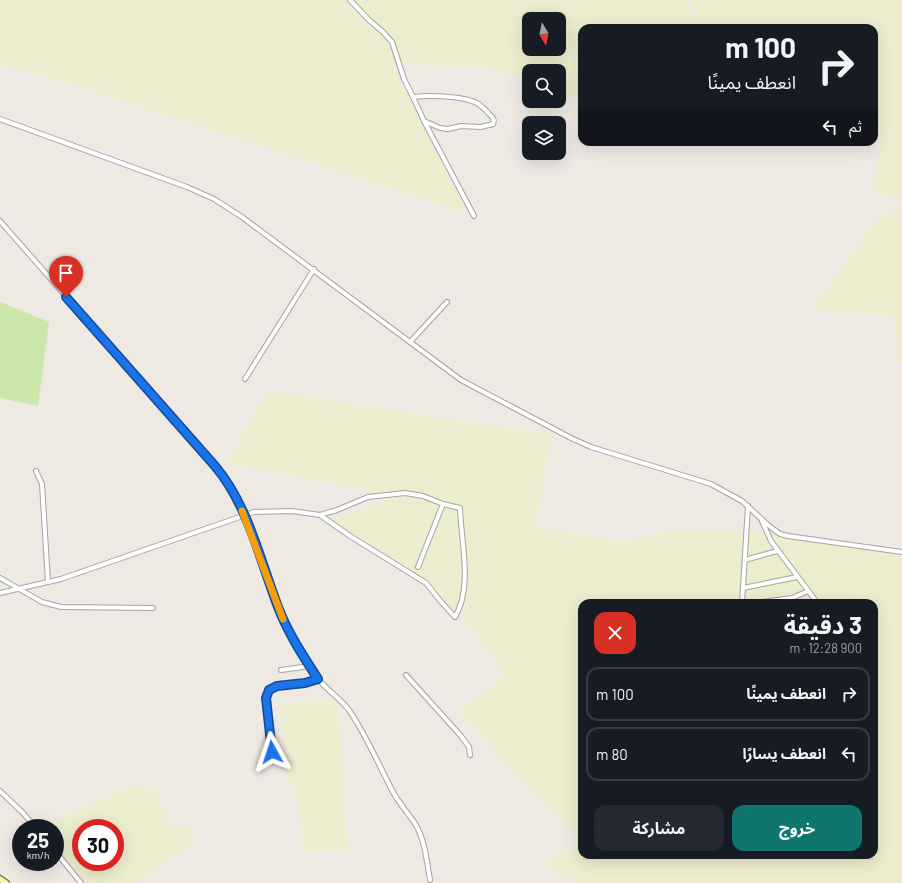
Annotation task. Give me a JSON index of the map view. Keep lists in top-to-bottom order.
{
  "north": "bottom",
  "page": {
    "turn": ["100 m", "انعطف يمينًا"],
    "then": "ثم",
    "heading": ["3 دقيقة", "900 m · 12:28"],
    "list": [
      {
        "name": "انعطف يمينًا",
        "value": "100 m"
      },
      {
        "name": "انعطف يسارًا",
        "value": "80 m"
      }
    ],
    "buttons": ["خروج", "مشاركة"],
    "speed": "25 km/h",
    "limit": "30"
  }
}
